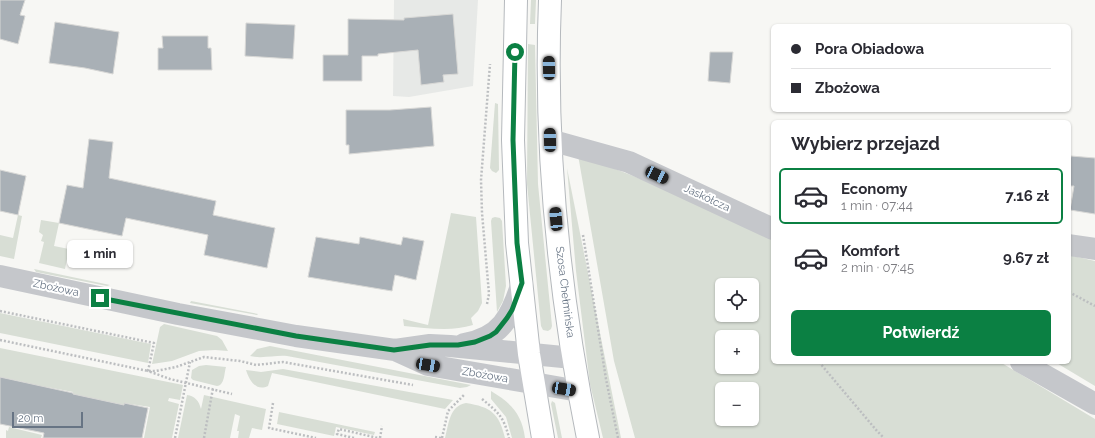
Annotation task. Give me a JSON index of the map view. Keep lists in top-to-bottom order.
{
  "streets": {
    "main road": ["Szosa Chełmińska"],
    "street": ["Jaskółcza", "Zbożowa"]
  },
  "crossings": [
    ["Jaskółcza", "Szosa Chełmińska"],
    ["Zbożowa", "Szosa Chełmińska"]
  ],
  "scale_bar": "20 m",
  "page": {
    "banner": ["Pora Obiadowa", "Zbożowa"],
    "heading": "Wybierz przejazd",
    "list": [
      {
        "name": "Economy",
        "note": "1 min · 07:44",
        "value": "7.16 zł"
      },
      {
        "name": "Komfort",
        "note": "2 min · 07:45",
        "value": "9.67 zł"
      }
    ],
    "bubble": "1 min",
    "map_buttons": ["+", "−"],
    "buttons": "Potwierdź",
    "scale": "20 m"
  }
}
